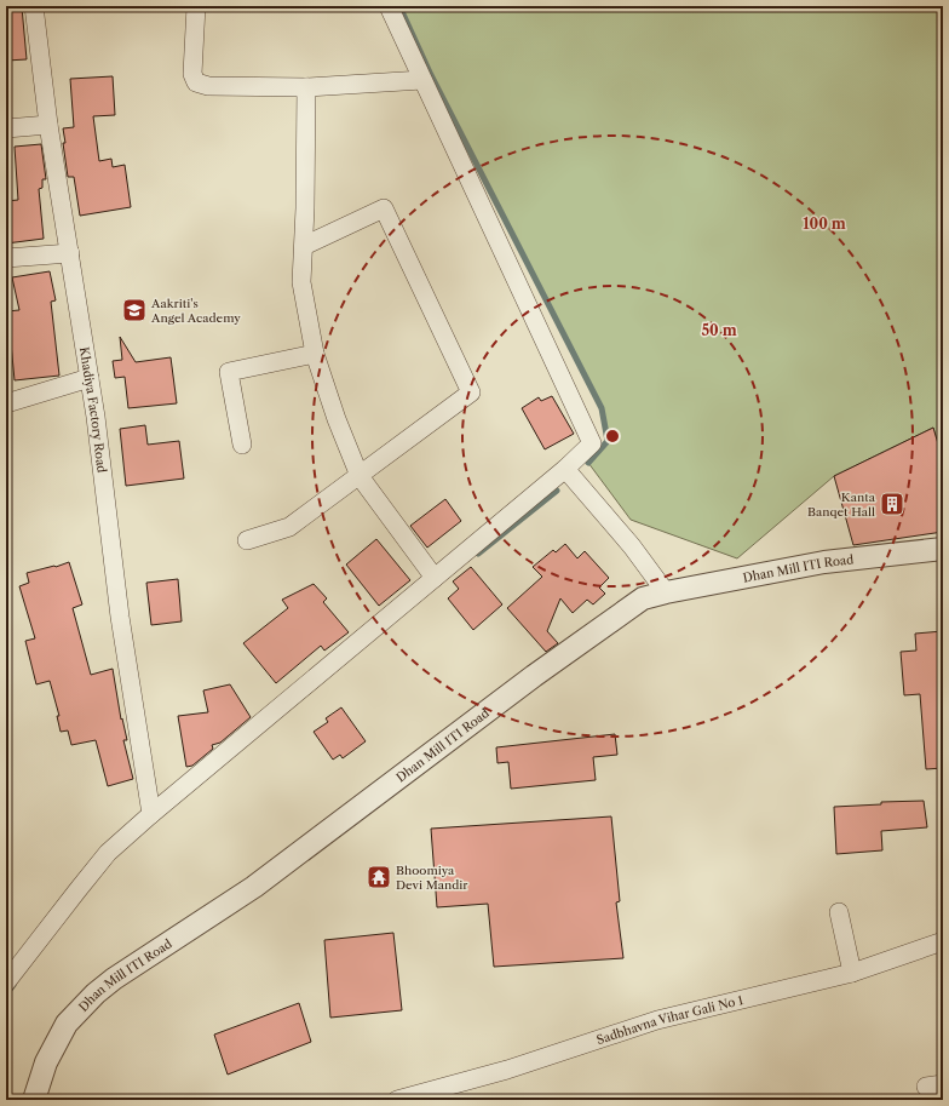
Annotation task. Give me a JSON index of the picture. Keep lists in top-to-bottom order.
{
  "streets": {
    "street": ["Khadiya Factory Road", "Dhan Mill ITI Road", "Sadbhavna Vihar Gali No 1"]
  },
  "places": {
    "school or university": ["Aakriti's Angel Academy"],
    "building": ["Kanta Banqet Hall"],
    "temple": ["Bhoomiya Devi Mandir"]
  },
  "rings": ["100 m", "50 m"]
}
